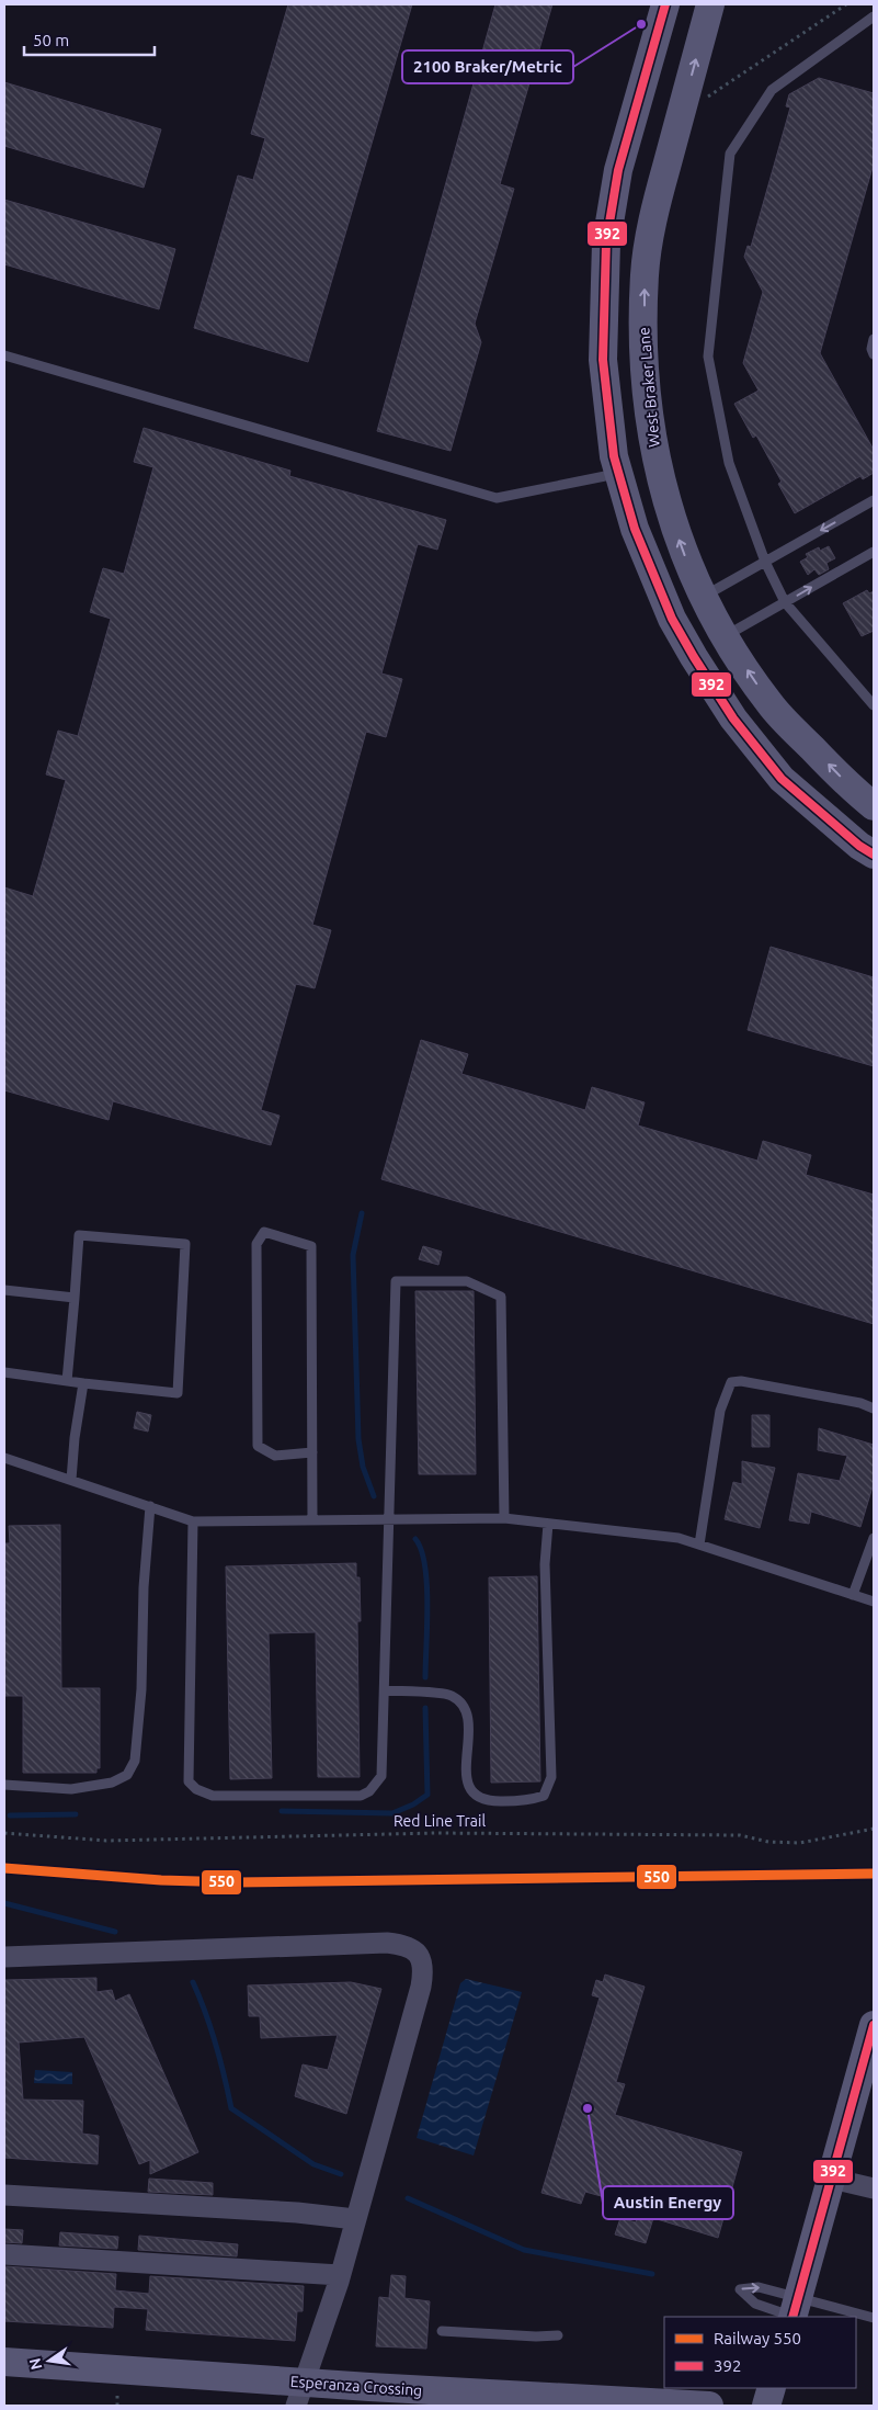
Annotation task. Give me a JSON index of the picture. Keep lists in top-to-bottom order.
{
  "streets": {
    "main road": ["West Braker Lane", "Esperanza Crossing"],
    "path": ["Red Line Trail"]
  },
  "places": ["2100 Braker/Metric", "Austin Energy"],
  "lines": ["transit line 392", "rail line 550"],
  "legend": ["Railway 550", "392"],
  "scale_bar": "50 m",
  "north": "left"
}
